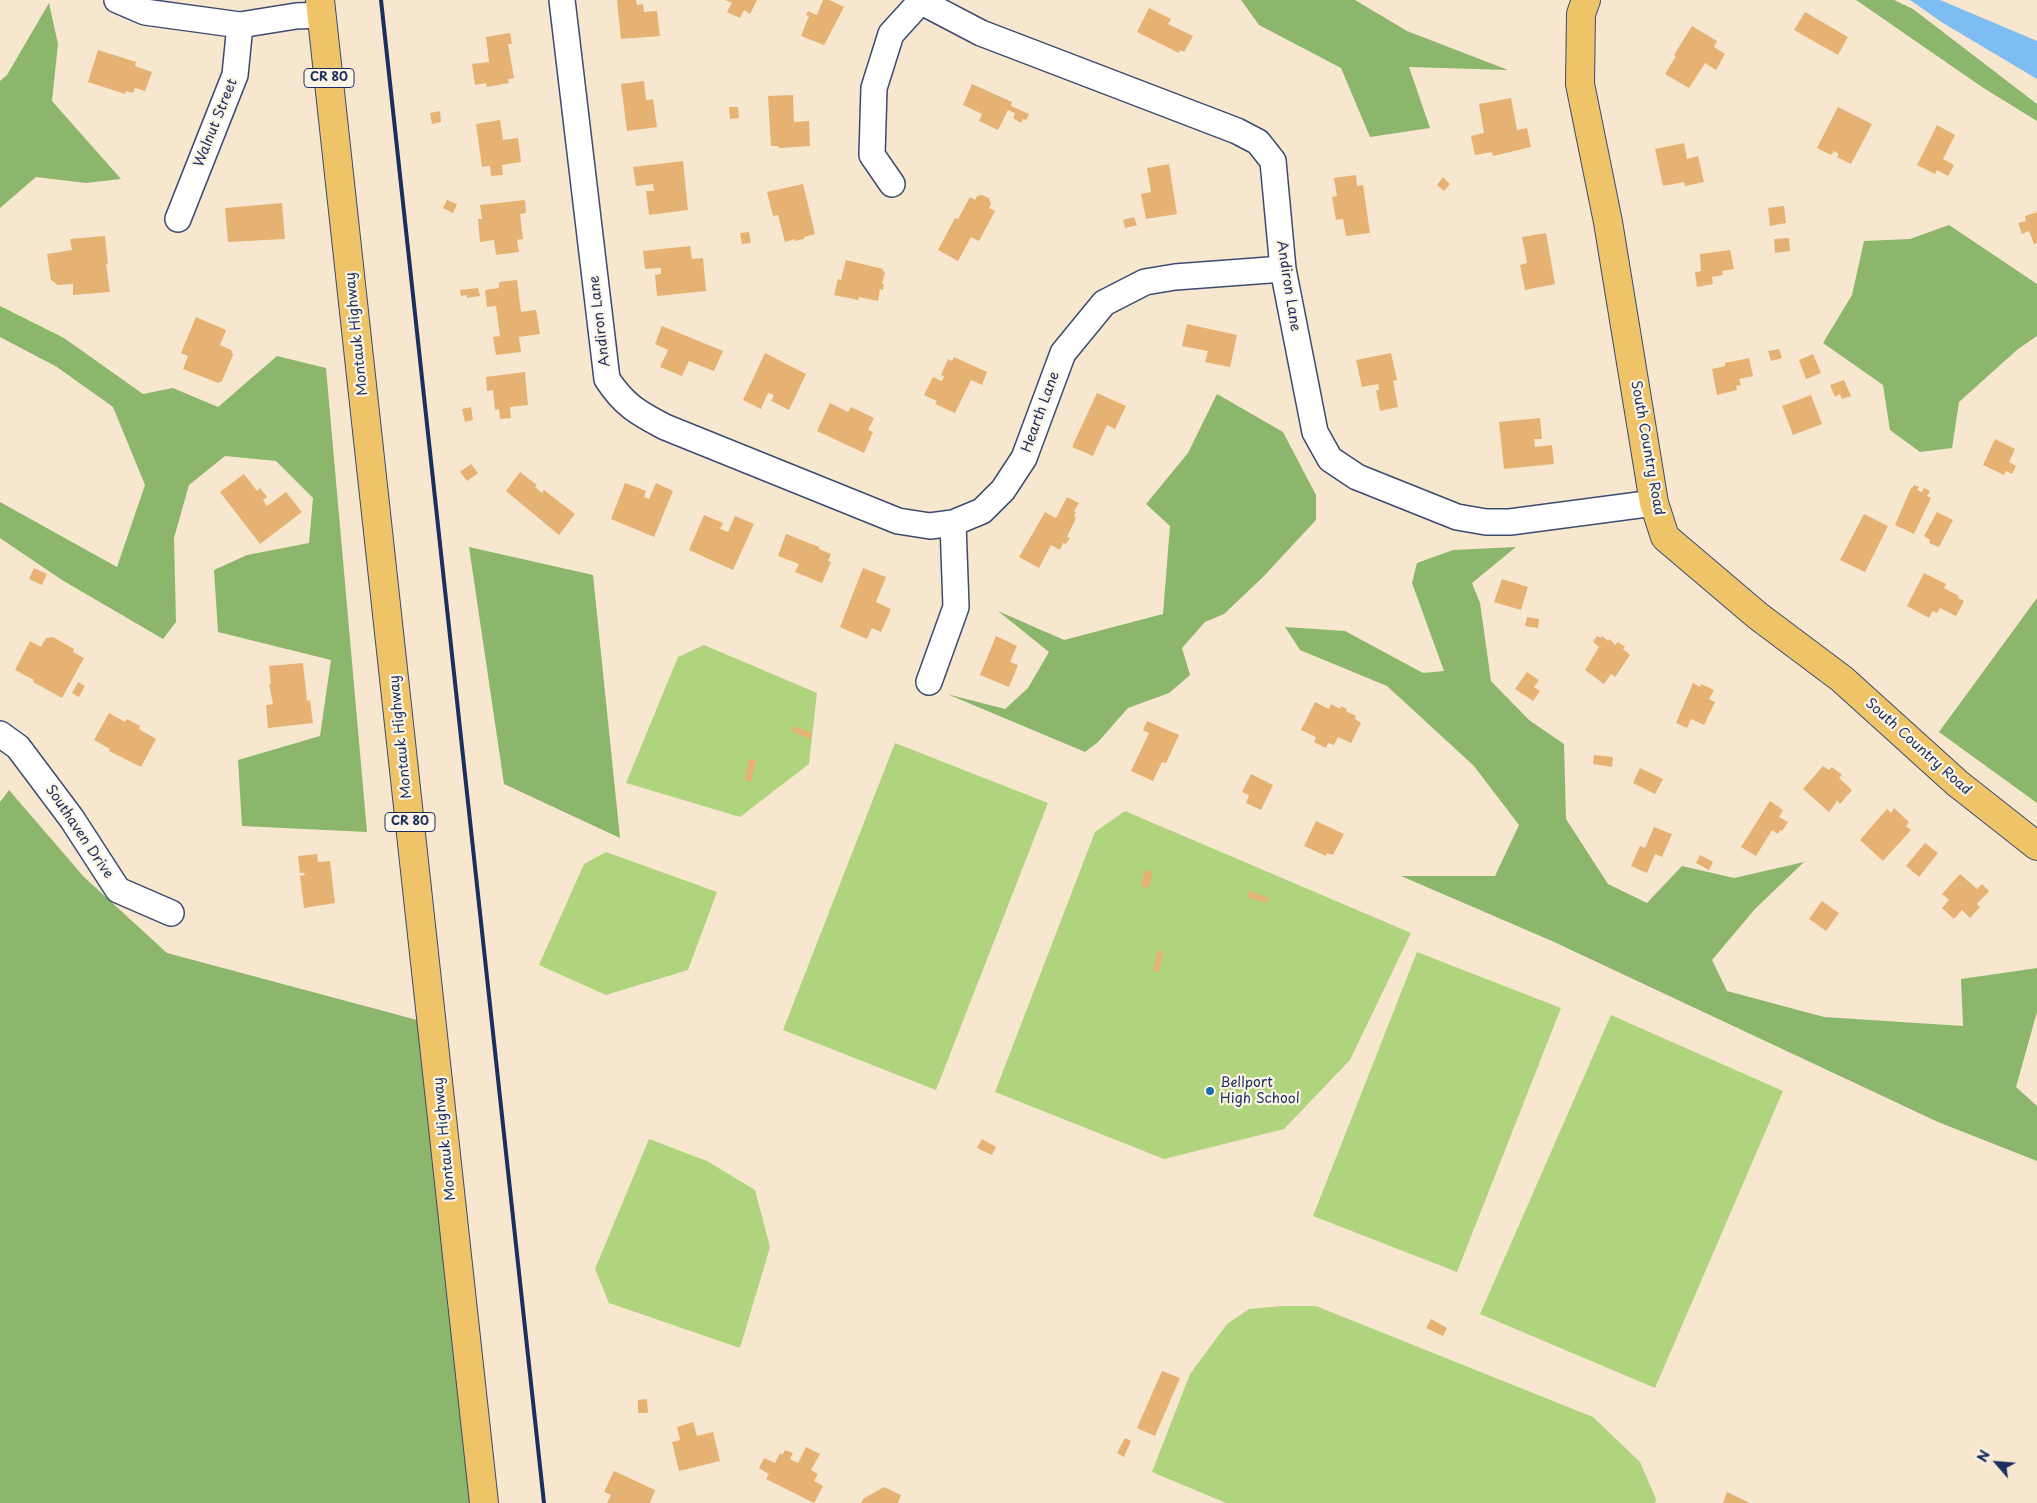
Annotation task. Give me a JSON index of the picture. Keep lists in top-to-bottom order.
{
  "streets": {
    "main road": ["CR 80", "Montauk Highway", "South Country Road"],
    "street": [
      "Walnut Street",
      "Andiron Lane",
      "Hearth Lane",
      "Southaven Drive"
    ]
  },
  "crossings": [
    ["Andiron Lane", "Hearth Lane"],
    ["Andiron Lane", "South Country Road"]
  ],
  "places": ["Bellport High School"],
  "north": "top left"
}
